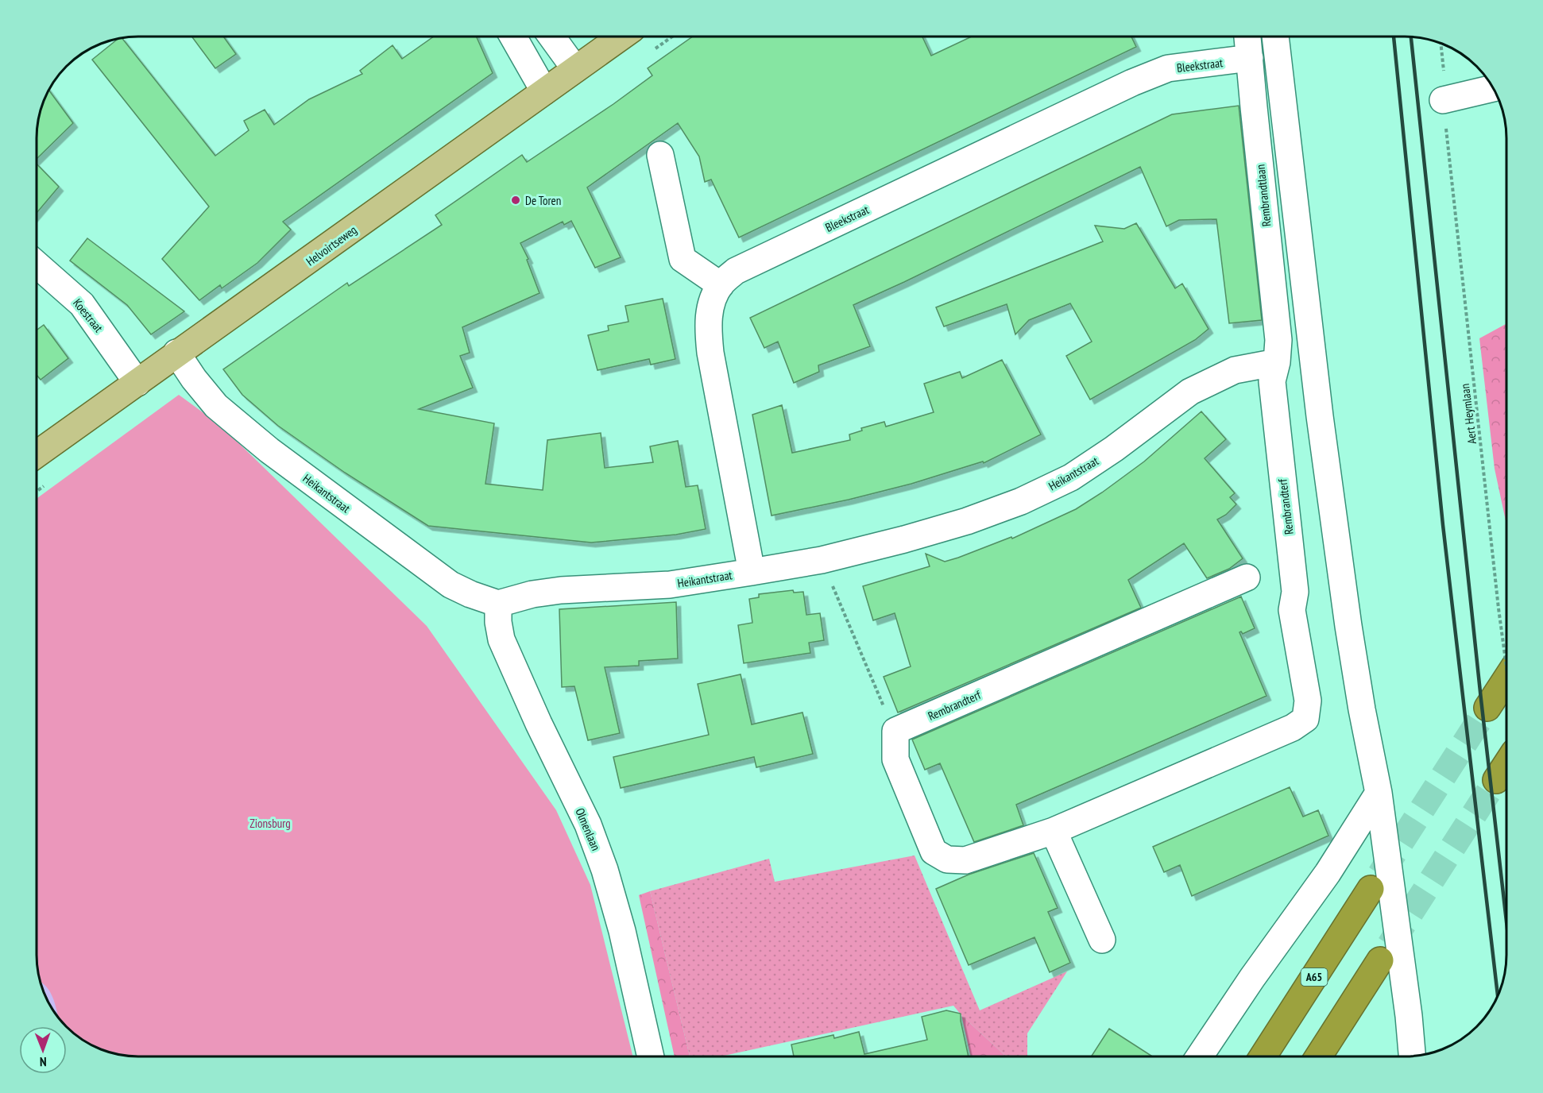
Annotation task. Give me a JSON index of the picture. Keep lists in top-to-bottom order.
{
  "streets": {
    "highway": ["A65"],
    "main road": ["Helvoirtseweg"],
    "street": [
      "Bleekstraat",
      "Rembrandtlaan",
      "Koestraat",
      "Heikantstraat",
      "Rembrandterf",
      "Olmenlaan"
    ],
    "path": ["Aert Heymlaan"]
  },
  "crossings": [
    ["Bleekstraat", "Rembrandtlaan"],
    ["Bleekstraat", "Heikantstraat"],
    ["Rembrandtlaan", "Heikantstraat"],
    ["Rembrandtlaan", "Rembrandterf"],
    ["Helvoirtseweg", "Koestraat"],
    ["Helvoirtseweg", "Heikantstraat"],
    ["Heikantstraat", "Rembrandterf"],
    ["Heikantstraat", "Olmenlaan"]
  ],
  "parks": ["Zionsburg"],
  "places": ["De Toren"],
  "north": "bottom"
}
